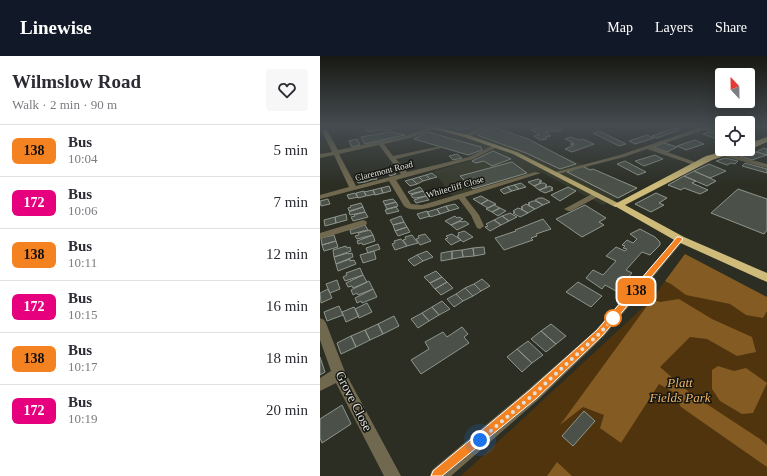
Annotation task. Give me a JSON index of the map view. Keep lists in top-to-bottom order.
{
  "streets": {
    "street": ["Claremont Road", "Whitecliff Close", "Grove Close"]
  },
  "crossings": [
    ["Claremont Road", "Whitecliff Close"]
  ],
  "parks": ["Platt Fields Park"],
  "lines": ["bus line 138"],
  "north": "top",
  "page": {
    "header": "Linewise",
    "nav": ["Map", "Layers", "Share"],
    "heading": ["Wilmslow Road", "Walk · 2 min · 90 m"],
    "on_map": "138",
    "list": [
      {
        "mark": "138",
        "name": "Bus",
        "note": "10:04",
        "value": "5 min"
      },
      {
        "mark": "172",
        "name": "Bus",
        "note": "10:06",
        "value": "7 min"
      },
      {
        "mark": "138",
        "name": "Bus",
        "note": "10:11",
        "value": "12 min"
      },
      {
        "mark": "172",
        "name": "Bus",
        "note": "10:15",
        "value": "16 min"
      },
      {
        "mark": "138",
        "name": "Bus",
        "note": "10:17",
        "value": "18 min"
      },
      {
        "mark": "172",
        "name": "Bus",
        "note": "10:19",
        "value": "20 min"
      }
    ]
  }
}
